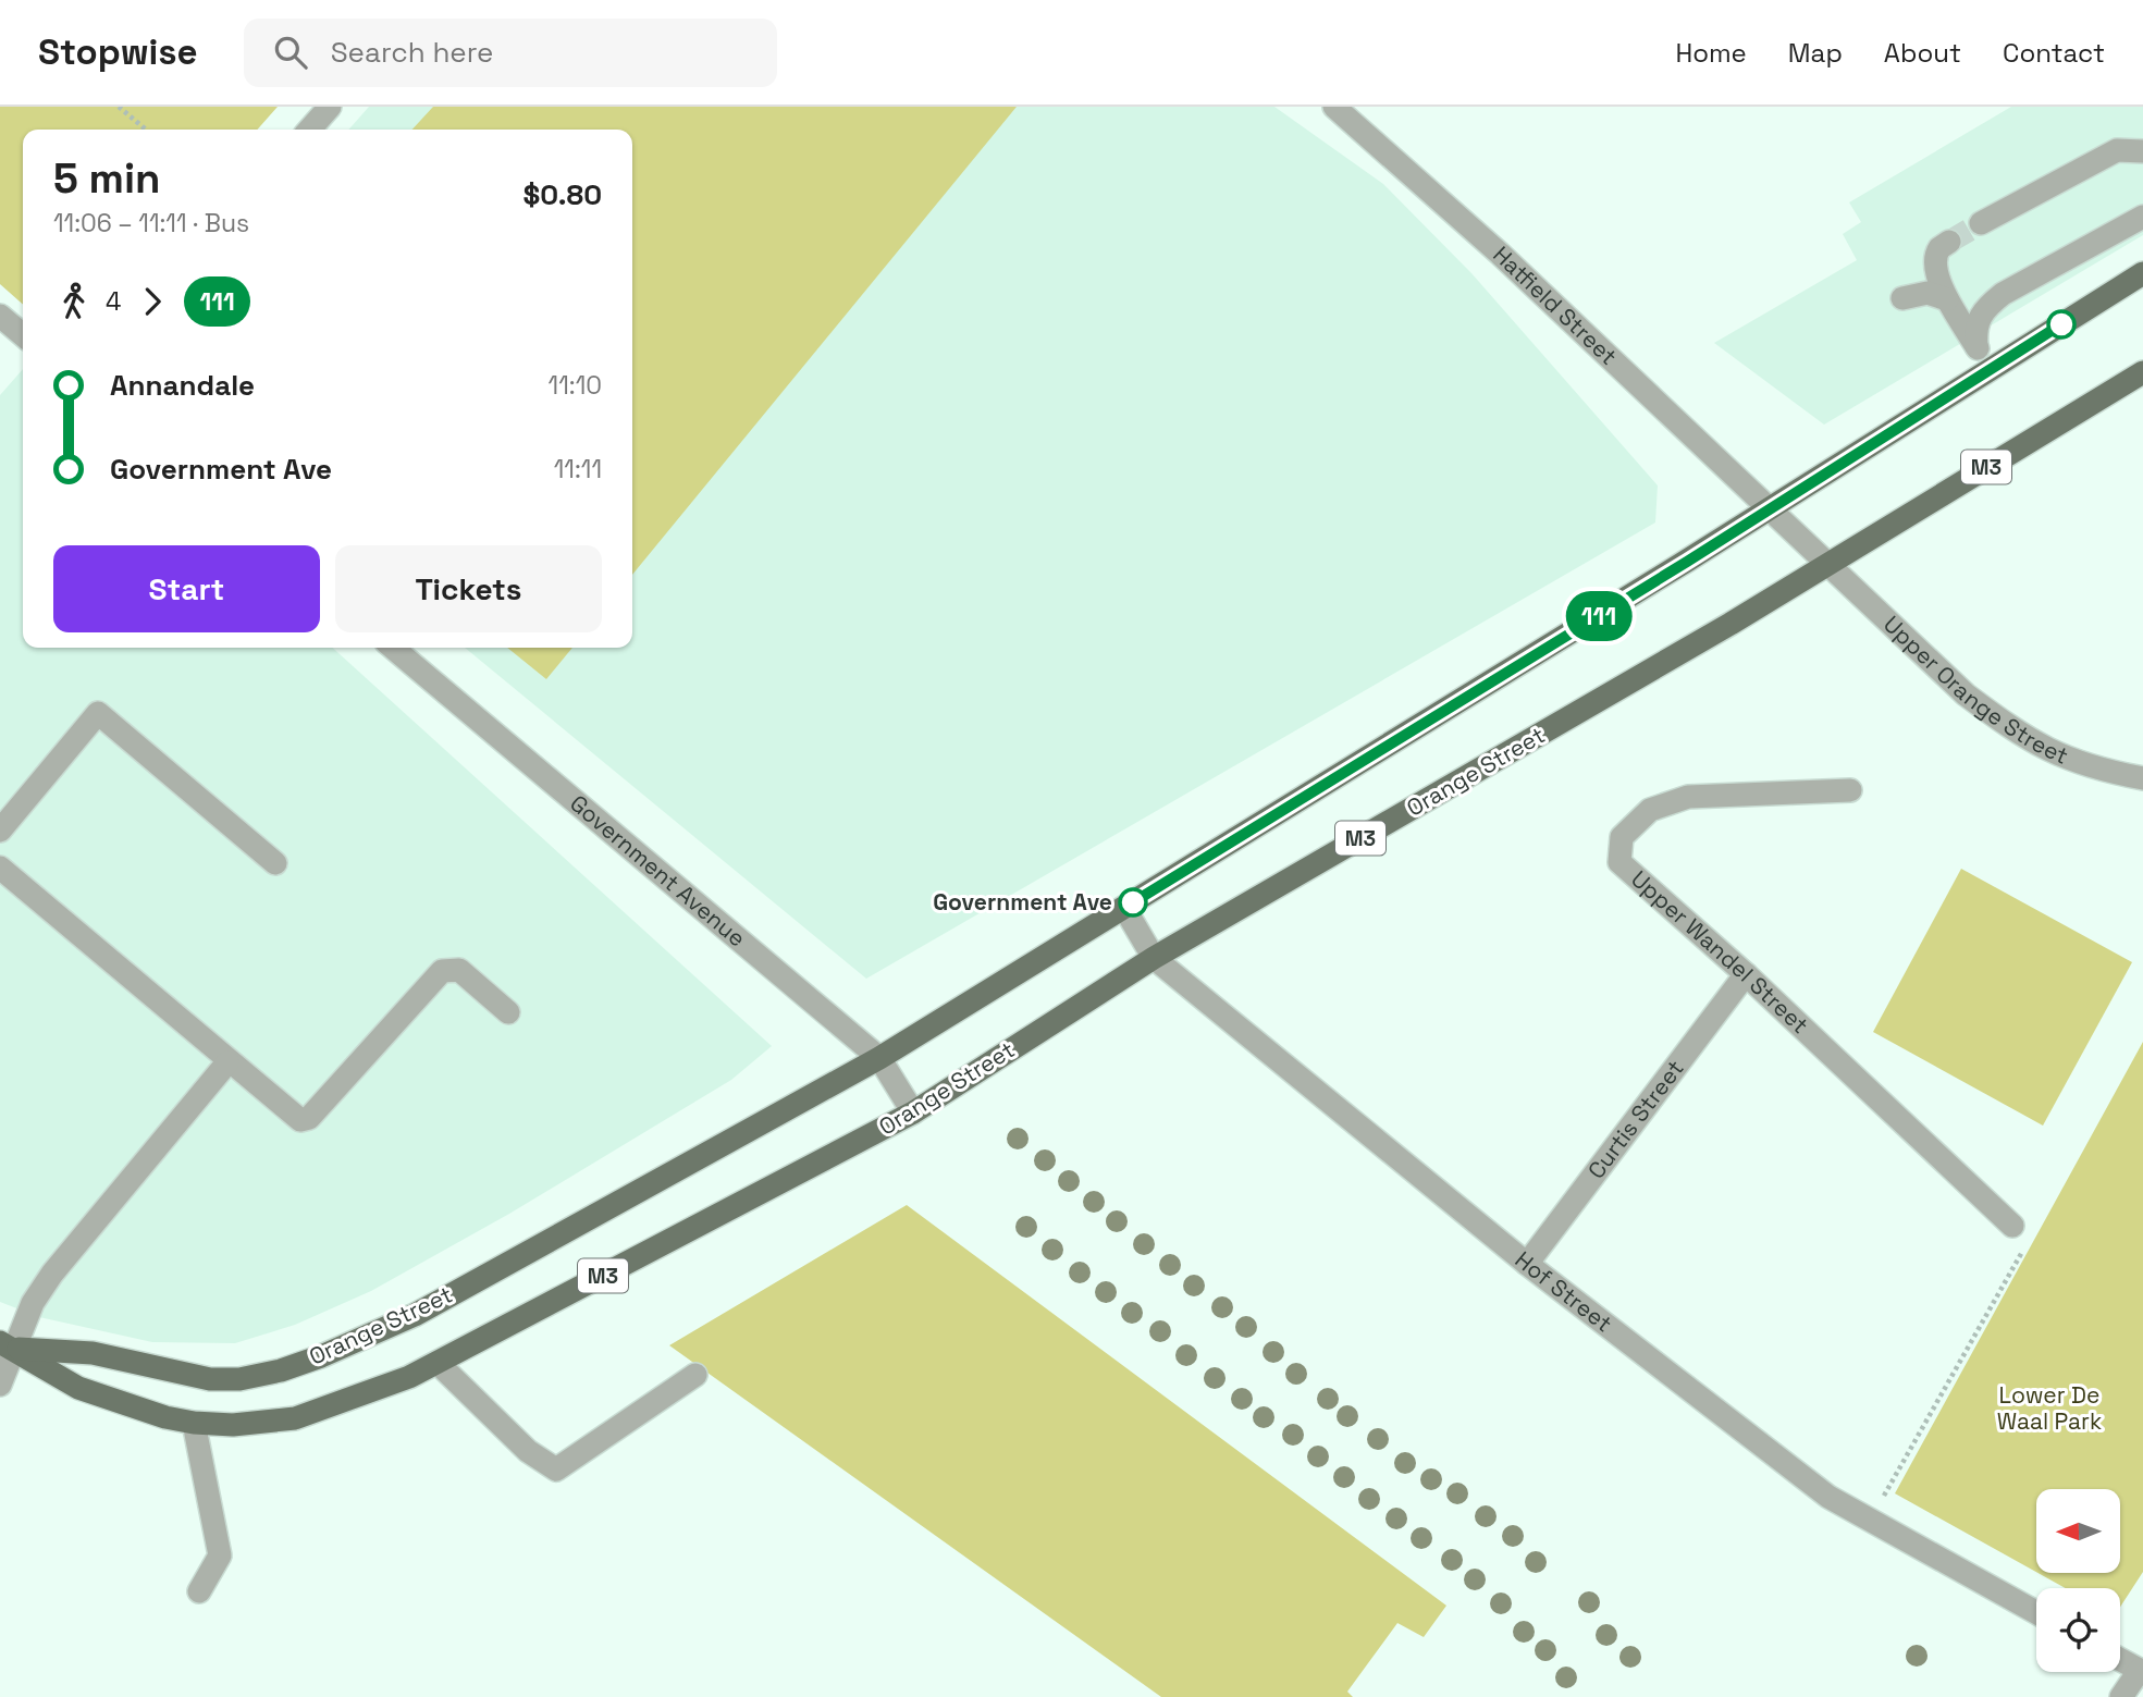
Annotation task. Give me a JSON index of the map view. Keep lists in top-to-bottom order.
{
  "streets": {
    "main road": ["M3", "Orange Street"],
    "street": [
      "Hatfield Street",
      "Upper Orange Street",
      "Government Avenue",
      "Upper Wandel Street",
      "Curtis Street",
      "Hof Street"
    ]
  },
  "crossings": [
    ["Hatfield Street", "M3"],
    ["Hatfield Street", "Upper Orange Street"],
    ["Hatfield Street", "Orange Street"],
    ["M3", "Upper Orange Street"],
    ["M3", "Orange Street"],
    ["Upper Orange Street", "Orange Street"],
    ["Orange Street", "Government Avenue"],
    ["Orange Street", "Hof Street"],
    ["Upper Wandel Street", "Curtis Street"],
    ["Curtis Street", "Hof Street"]
  ],
  "parks": ["Lower De Waal Park"],
  "places": ["Government Ave"],
  "lines": ["bus line 111"],
  "north": "left",
  "page": {
    "header": "Stopwise",
    "search": "Search here",
    "nav": [
      "Home",
      "Map",
      "About",
      "Contact"
    ],
    "on_map": "111",
    "heading": ["5 min", "11:06 – 11:11 · Bus", "$0.80"],
    "legs": ["4", "111"],
    "list": [
      {
        "name": "Annandale",
        "value": "11:10"
      },
      {
        "name": "Government Ave",
        "value": "11:11"
      }
    ],
    "buttons": ["Start", "Tickets"]
  }
}
